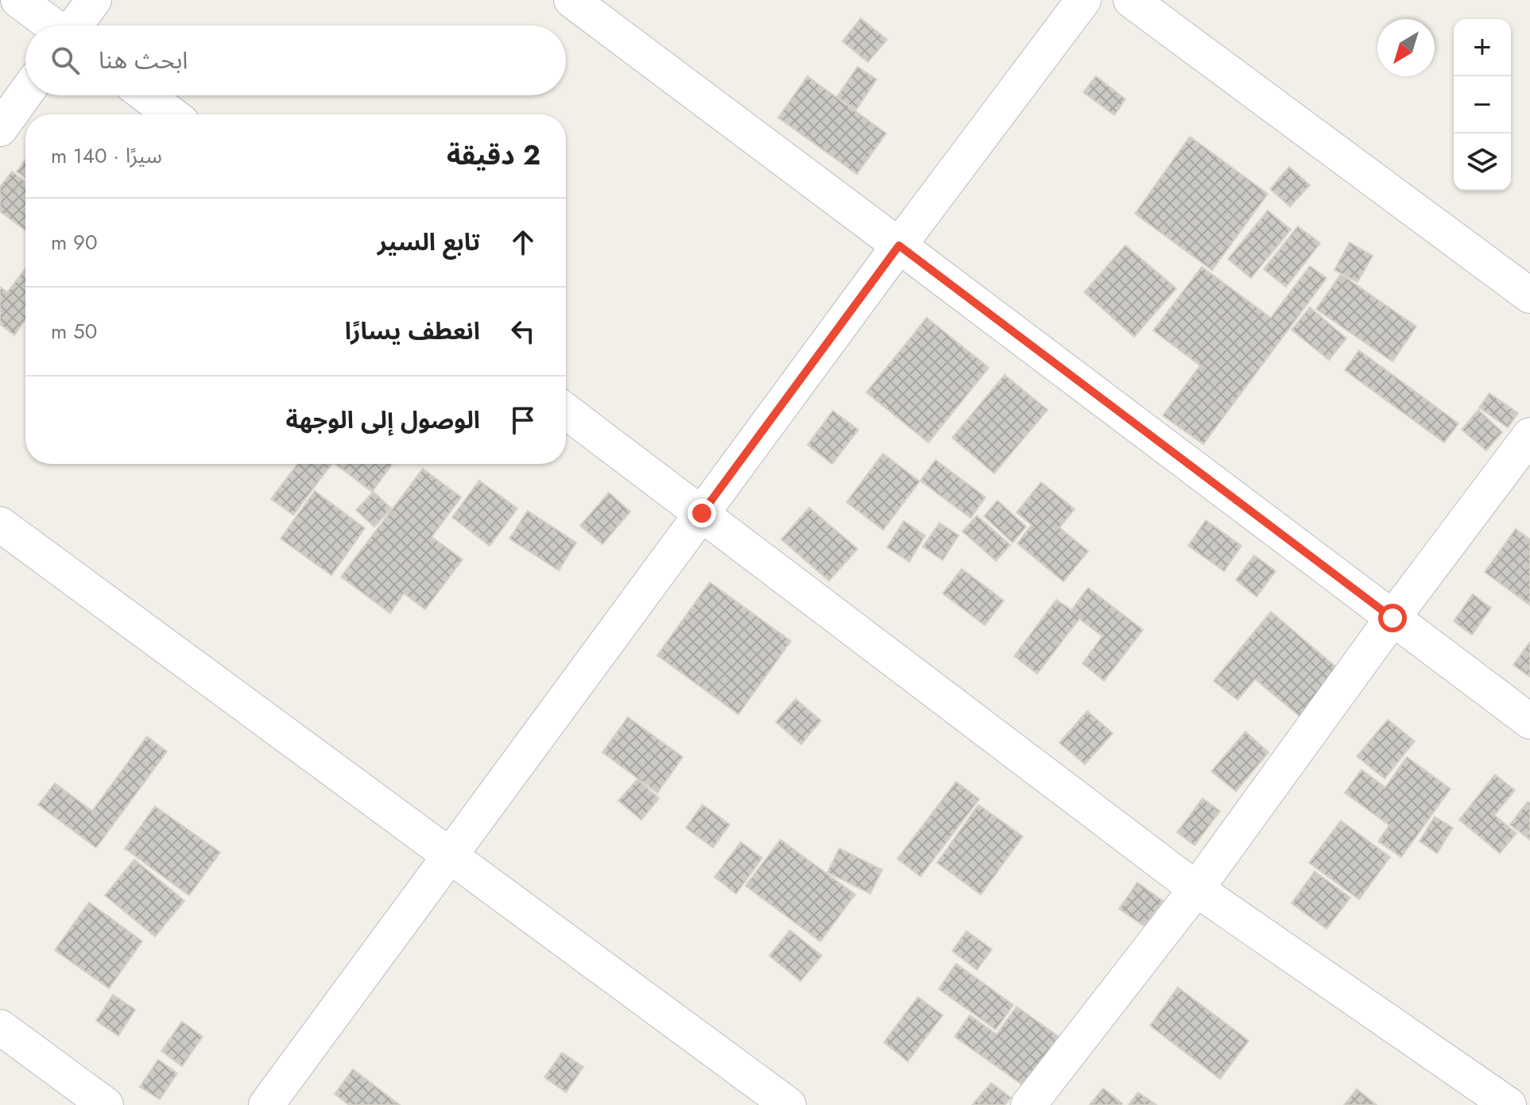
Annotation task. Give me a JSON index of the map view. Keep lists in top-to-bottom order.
{
  "north": "bottom left",
  "page": {
    "map_buttons": ["+", "−"],
    "search": "ابحث هنا",
    "heading": ["2 دقيقة", "سيرًا · 140 m"],
    "list": [
      ["تابع السير", "90 m"],
      ["انعطف يسارًا", "50 m"],
      "الوصول إلى الوجهة"
    ]
  }
}
